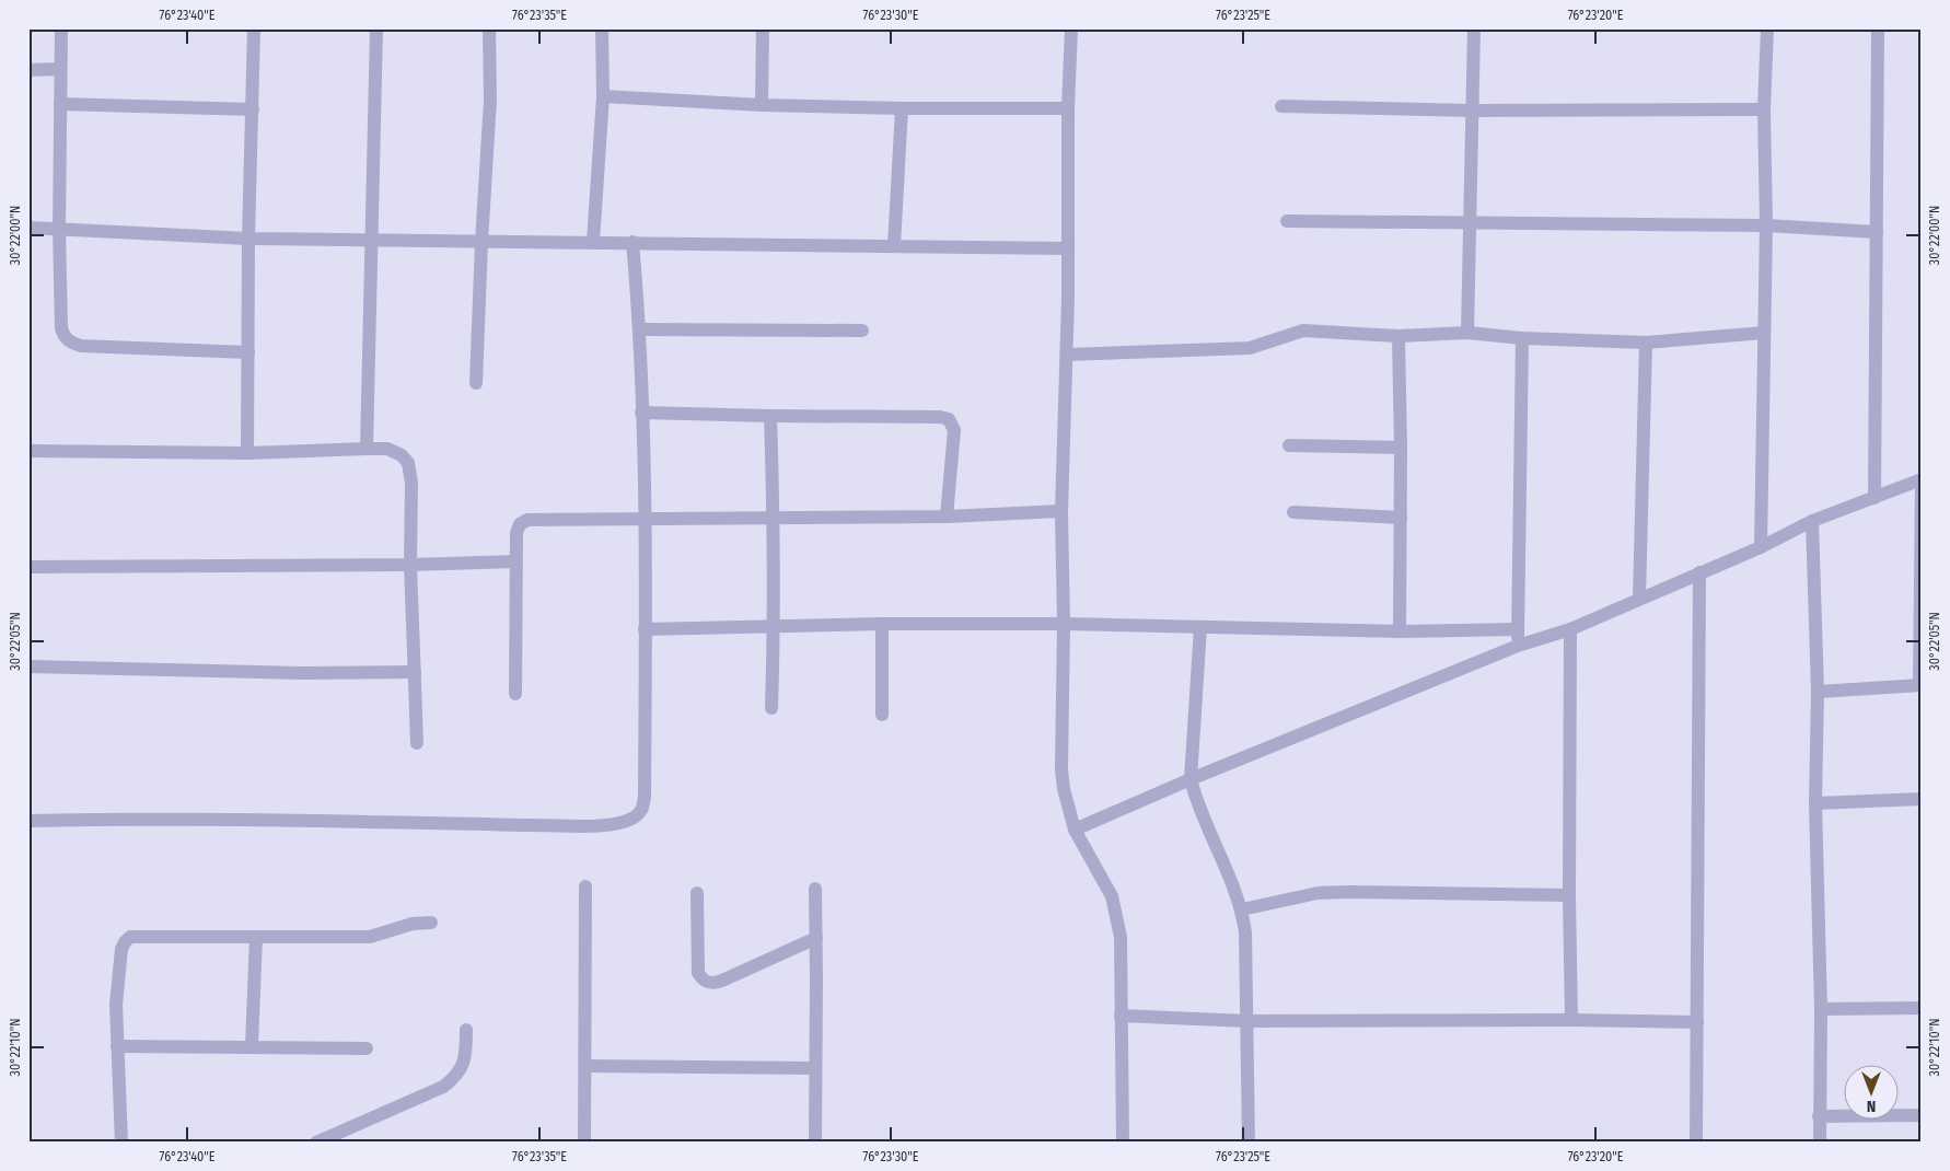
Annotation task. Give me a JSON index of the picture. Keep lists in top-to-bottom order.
{
  "north": "bottom",
  "coordinates": [
    "76°23'40\"E",
    "76°23'35\"E",
    "76°23'30\"E",
    "76°23'25\"E",
    "76°23'20\"E",
    "30°22'00\"N",
    "30°22'05\"N",
    "30°22'10\"N"
  ]
}
